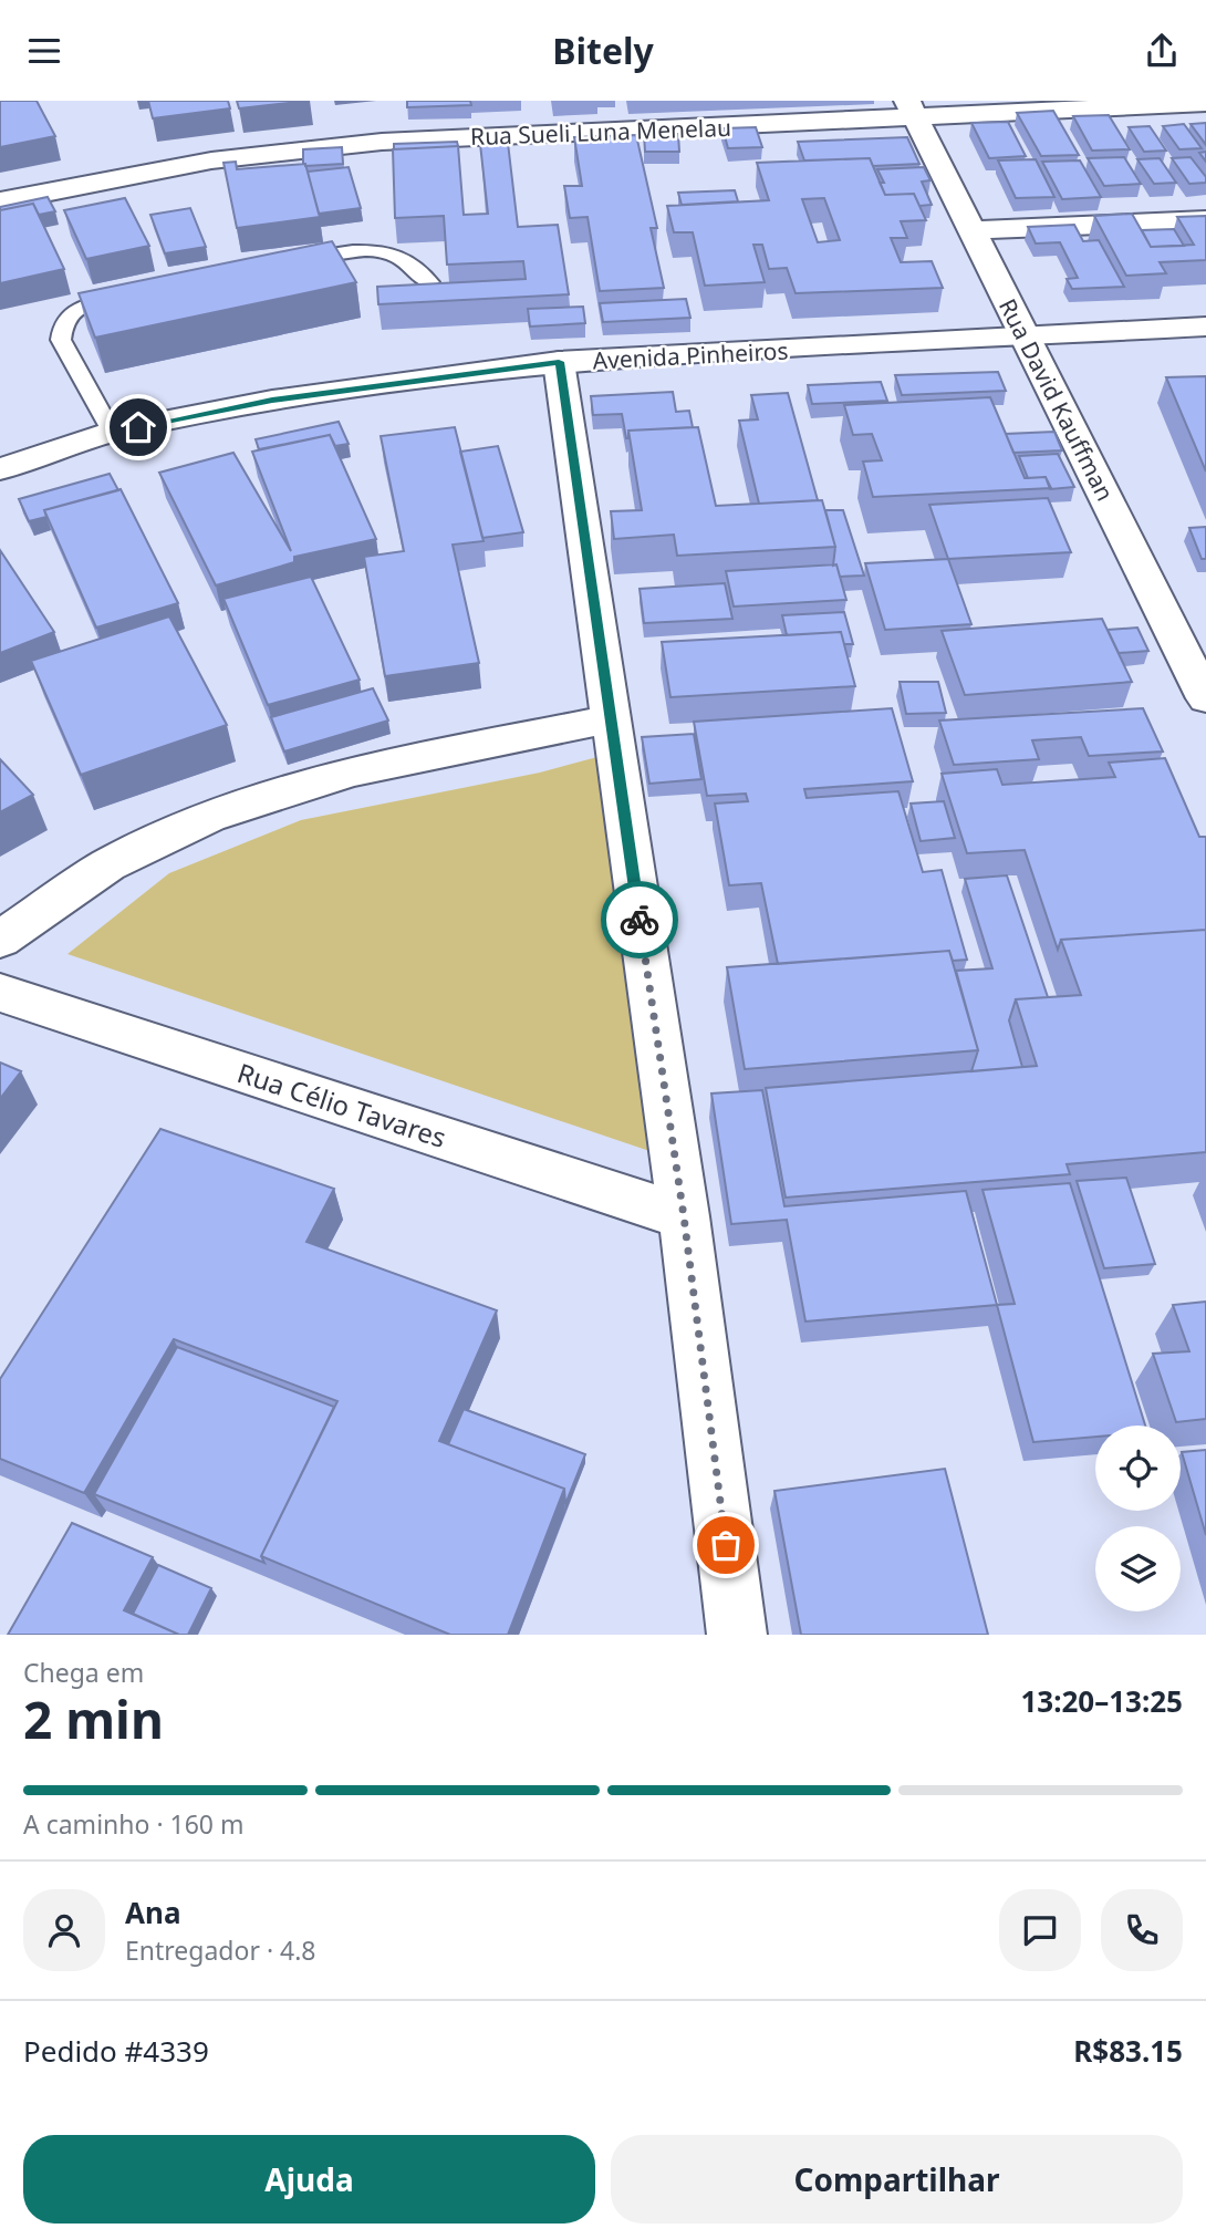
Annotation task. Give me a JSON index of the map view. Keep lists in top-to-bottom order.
{
  "streets": {
    "street": [
      "Rua Sueli Luna Menelau",
      "Avenida Pinheiros",
      "Rua David Kauffman",
      "Rua Célio Tavares"
    ]
  },
  "crossings": [
    ["Rua Sueli Luna Menelau", "Rua David Kauffman"],
    ["Avenida Pinheiros", "Rua David Kauffman"]
  ],
  "page": {
    "header": "Bitely",
    "heading": ["2 min", "Chega em", "13:20–13:25"],
    "panel": [
      "Ana",
      "Entregador · 4.8",
      "Pedido #4339",
      "R$83.15"
    ],
    "bar": "A caminho · 160 m",
    "buttons": ["Ajuda", "Compartilhar"]
  }
}
